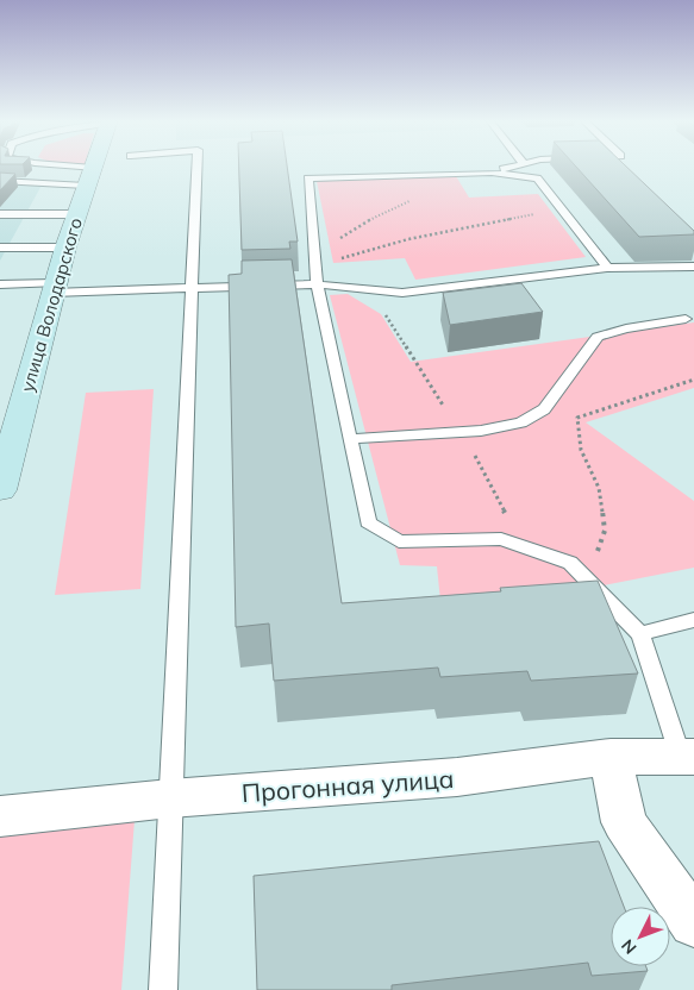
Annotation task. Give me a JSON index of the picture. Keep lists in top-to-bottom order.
{
  "streets": {
    "main road": ["улица Володарского"],
    "street": ["Прогонная улица"]
  },
  "north": "bottom left"
}
